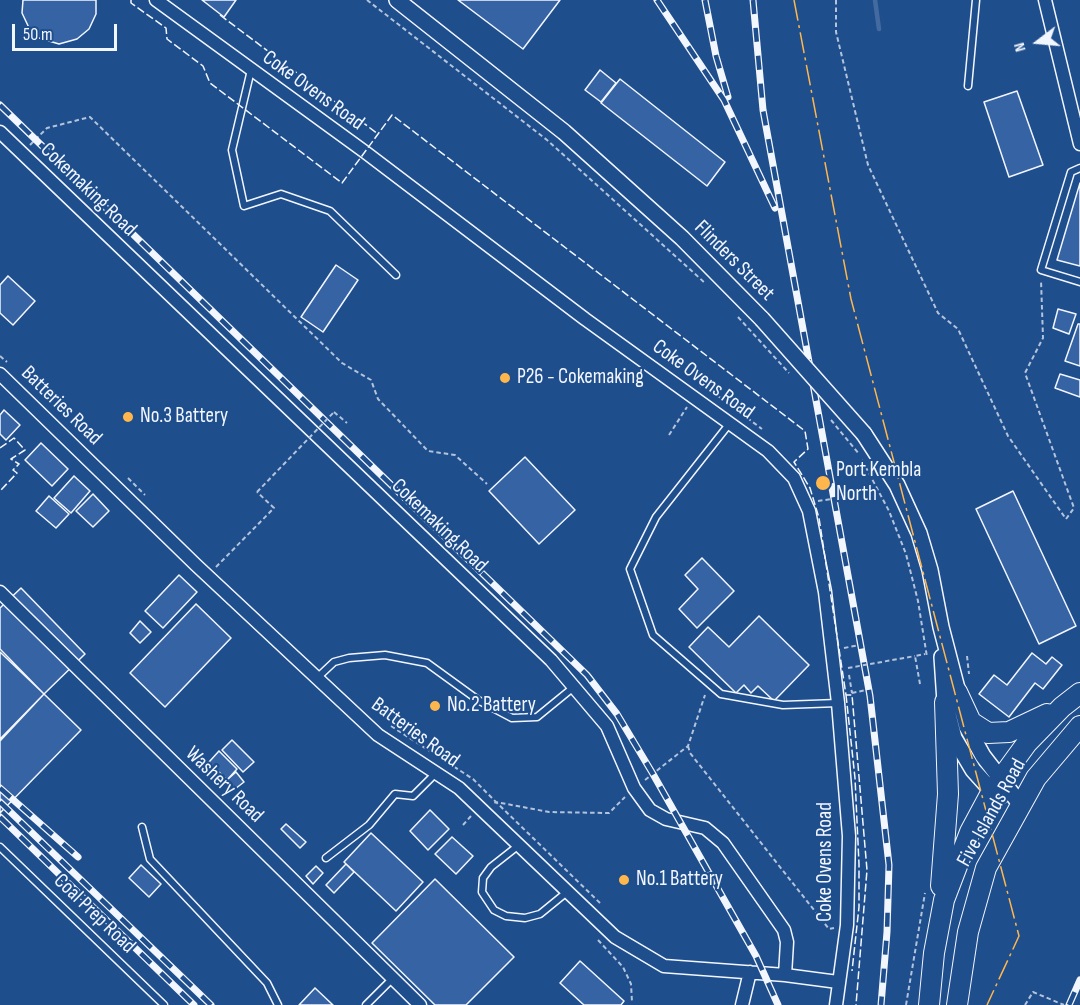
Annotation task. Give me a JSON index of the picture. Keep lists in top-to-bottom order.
{
  "streets": {
    "main road": ["Five Islands Road"],
    "street": [
      "Coke Ovens Road",
      "Cokemaking Road",
      "Flinders Street",
      "Batteries Road",
      "Washery Road"
    ],
    "lane": ["Coal Prep Road"]
  },
  "crossings": [
    ["Coke Ovens Road", "Batteries Road"],
    ["Cokemaking Road", "Batteries Road"],
    ["Flinders Street", "Five Islands Road"]
  ],
  "places": [
    "P26 - Cokemaking",
    "No.3 Battery",
    "Port Kembla North",
    "No.2 Battery",
    "No.1 Battery"
  ],
  "scale_bar": "50 m",
  "north": "left"
}
